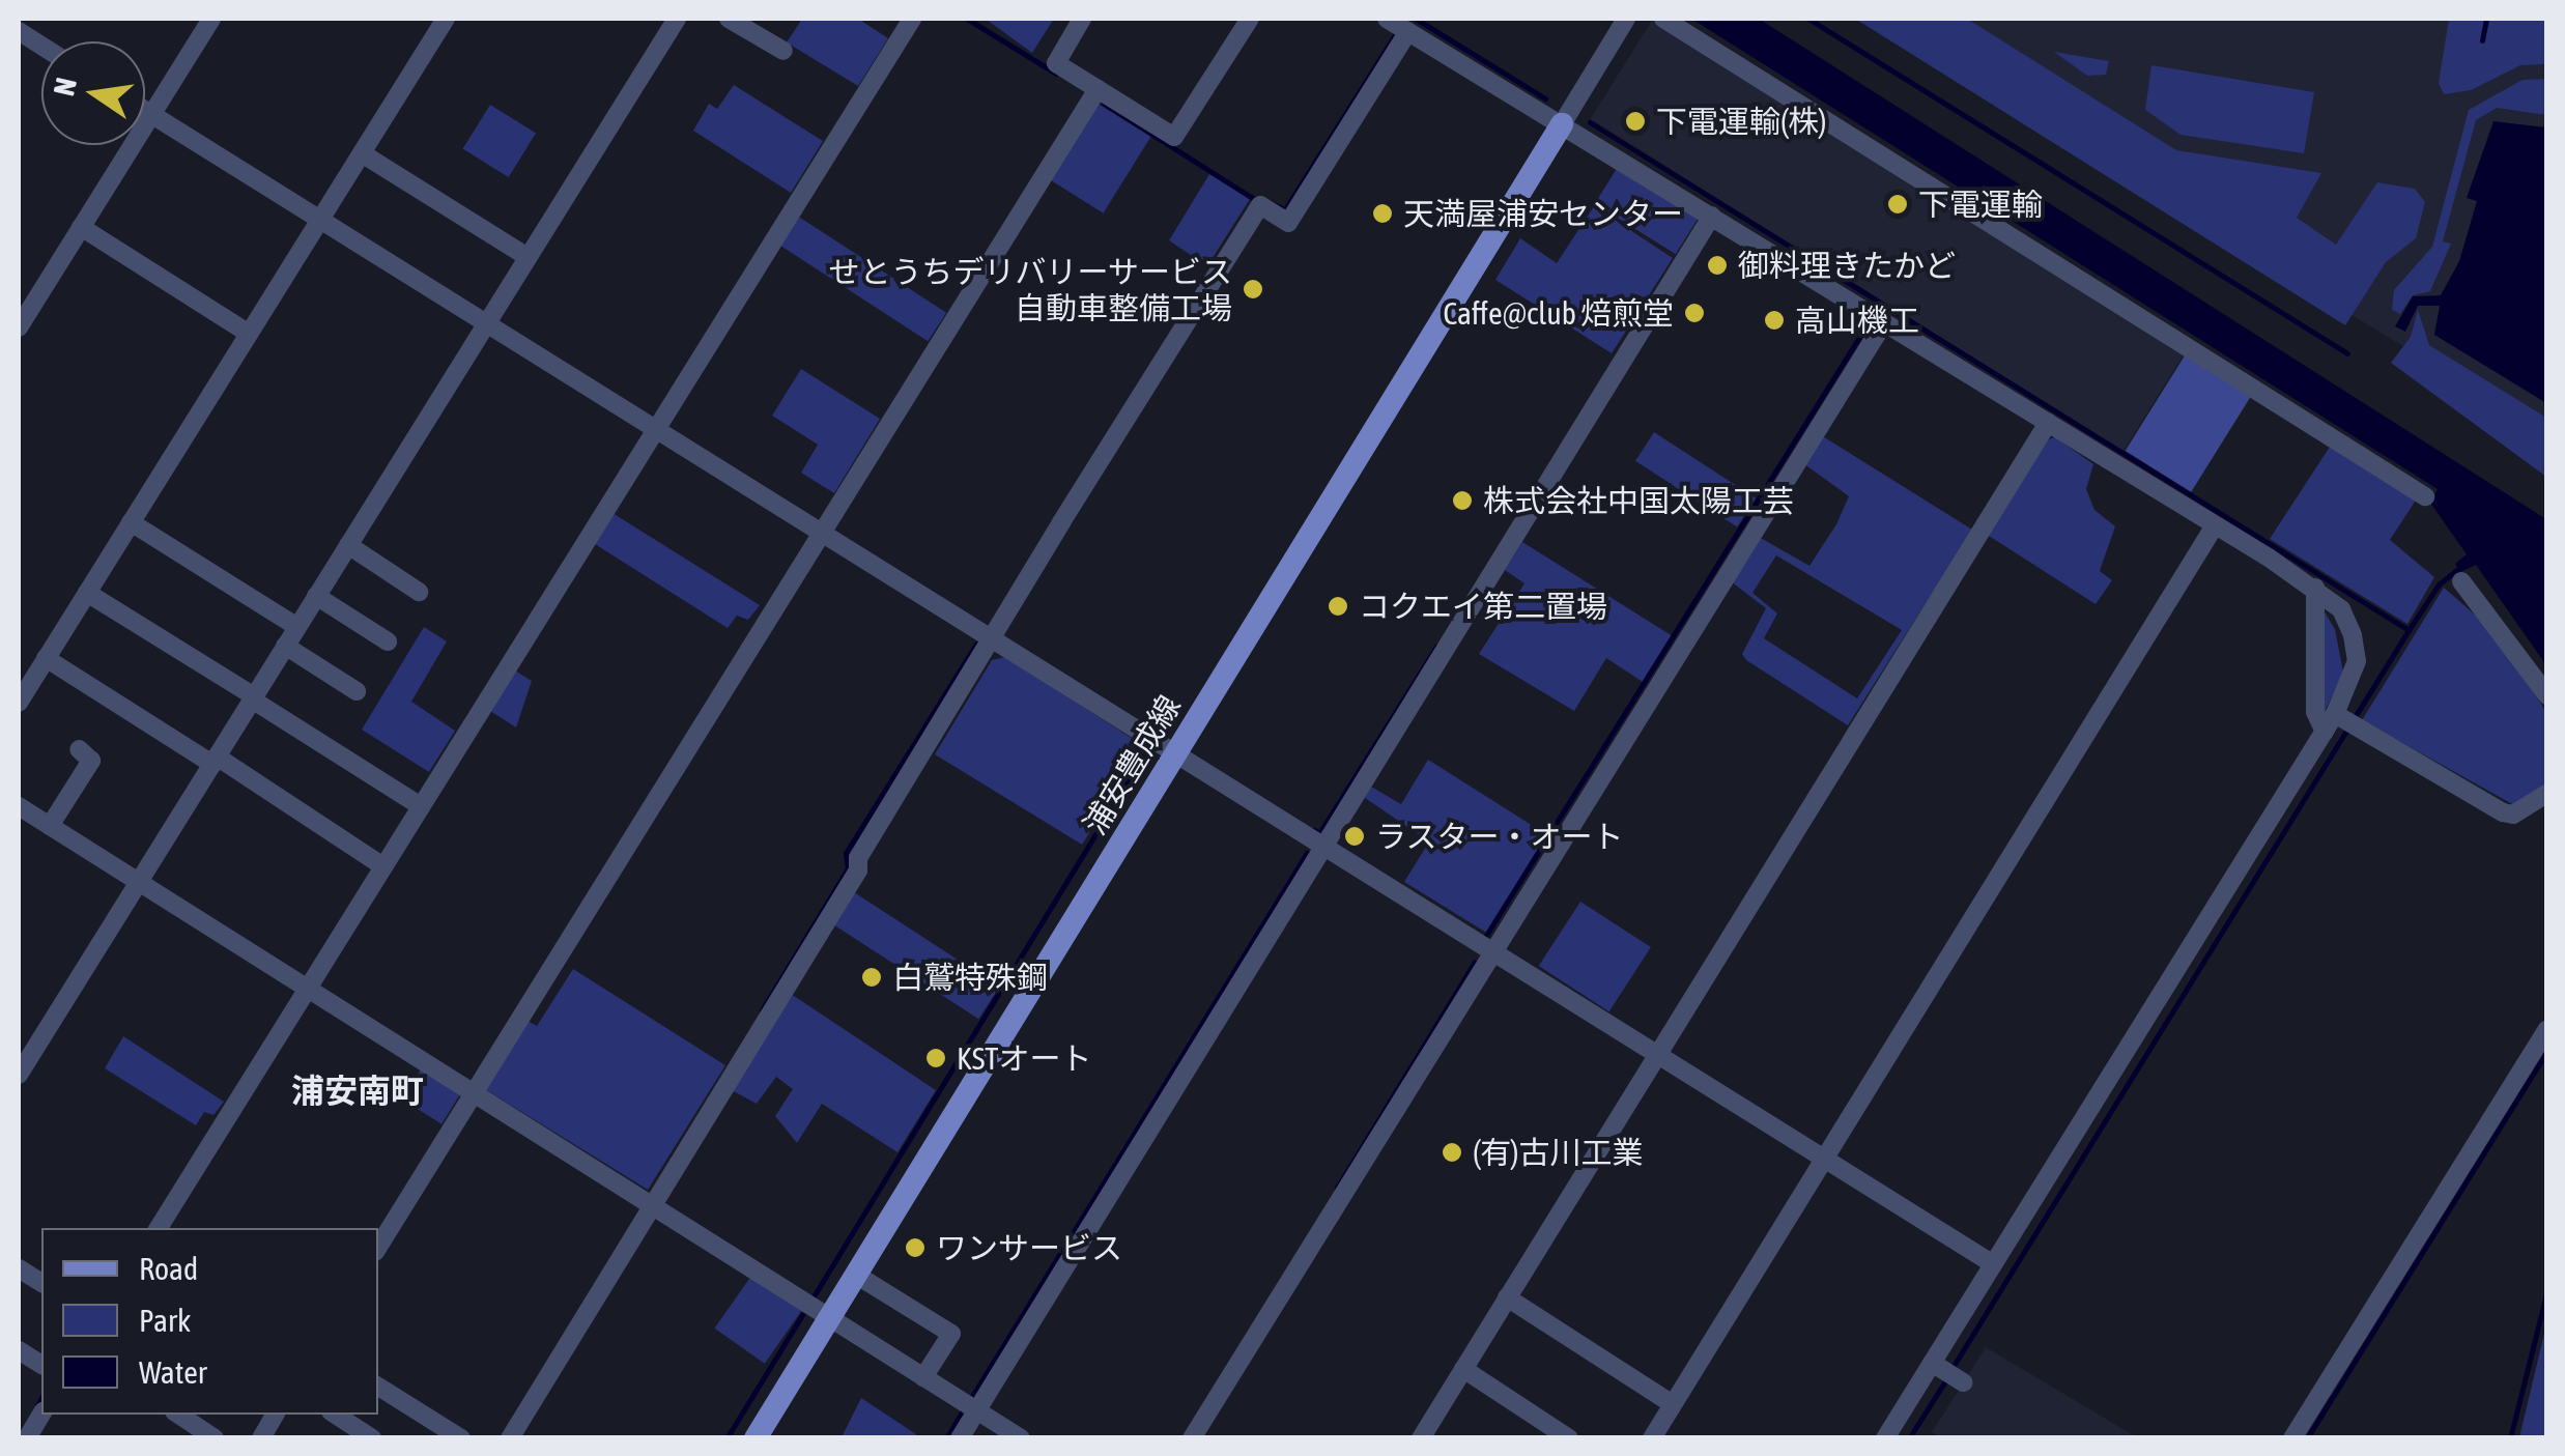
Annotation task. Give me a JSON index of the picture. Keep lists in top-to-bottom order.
{
  "streets": {
    "main road": ["浦安豊成線"]
  },
  "districts": ["浦安南町"],
  "places": [
    "下電運輸(株)",
    "下電運輸",
    "天満屋浦安センター",
    "御料理きたかど",
    "せとうちデリバリーサービス 自動車整備工場",
    "Caffe@club 焙煎堂",
    "高山機工",
    "株式会社中国太陽工芸",
    "コクエイ第二置場",
    "ラスター・オート",
    "白鷲特殊鋼",
    "KSTオート",
    "(有)古川工業",
    "ワンサービス"
  ],
  "legend": ["Road", "Park", "Water"],
  "north": "left"
}
